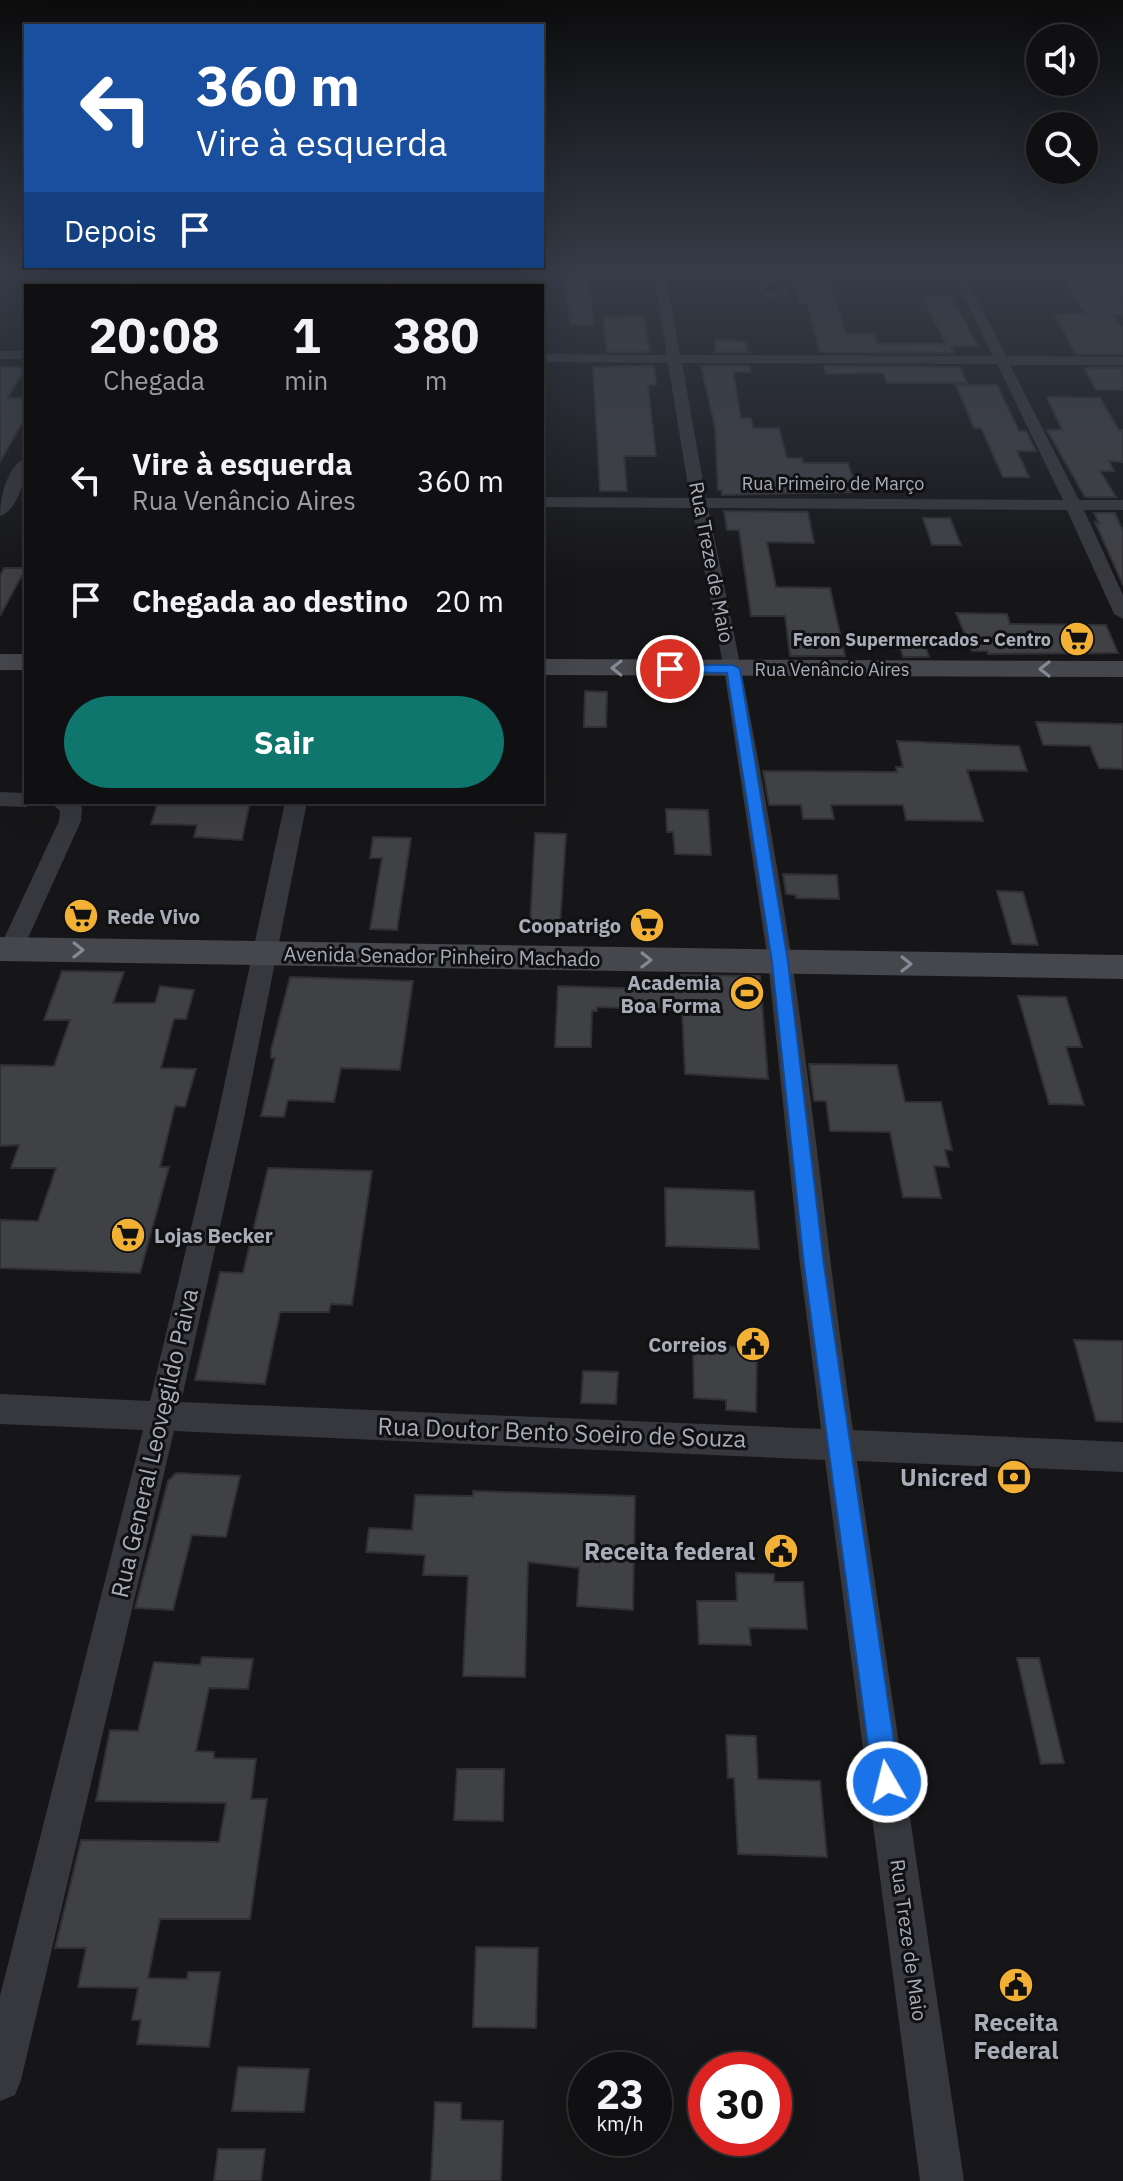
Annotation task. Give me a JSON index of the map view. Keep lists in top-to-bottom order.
{
  "streets": {
    "main road": ["Rua Venâncio Aires", "Avenida Senador Pinheiro Machado"],
    "street": [
      "Rua Primeiro de Março",
      "Rua Treze de Maio",
      "Rua Doutor Bento Soeiro de Souza",
      "Rua General Leovegildo Paiva"
    ]
  },
  "crossings": [
    ["Rua Primeiro de Março", "Rua Treze de Maio"],
    ["Rua Treze de Maio", "Rua Venâncio Aires"],
    ["Rua Treze de Maio", "Avenida Senador Pinheiro Machado"],
    ["Rua Treze de Maio", "Rua Doutor Bento Soeiro de Souza"],
    ["Avenida Senador Pinheiro Machado", "Rua General Leovegildo Paiva"],
    ["Rua Doutor Bento Soeiro de Souza", "Rua General Leovegildo Paiva"]
  ],
  "one_way": ["Rua Venâncio Aires", "Avenida Senador Pinheiro Machado"],
  "places": {
    "supermarket": [
      "Feron Supermercados - Centro",
      "Rede Vivo",
      "Coopatrigo",
      "Lojas Becker"
    ],
    "sports": ["Academia Boa Forma"],
    "public building": ["Correios", "Receita federal", "Receita Federal"],
    "bank": ["Unicred"]
  },
  "page": {
    "turn": ["360 m", "Vire à esquerda"],
    "then": "Depois",
    "eta": [
      "20:08",
      "Chegada",
      "1",
      "min",
      "380",
      "m"
    ],
    "list": [
      {
        "name": "Vire à esquerda",
        "note": "Rua Venâncio Aires",
        "value": "360 m"
      },
      {
        "name": "Chegada ao destino",
        "value": "20 m"
      }
    ],
    "buttons": "Sair",
    "speed": "23 km/h",
    "limit": "30"
  }
}
